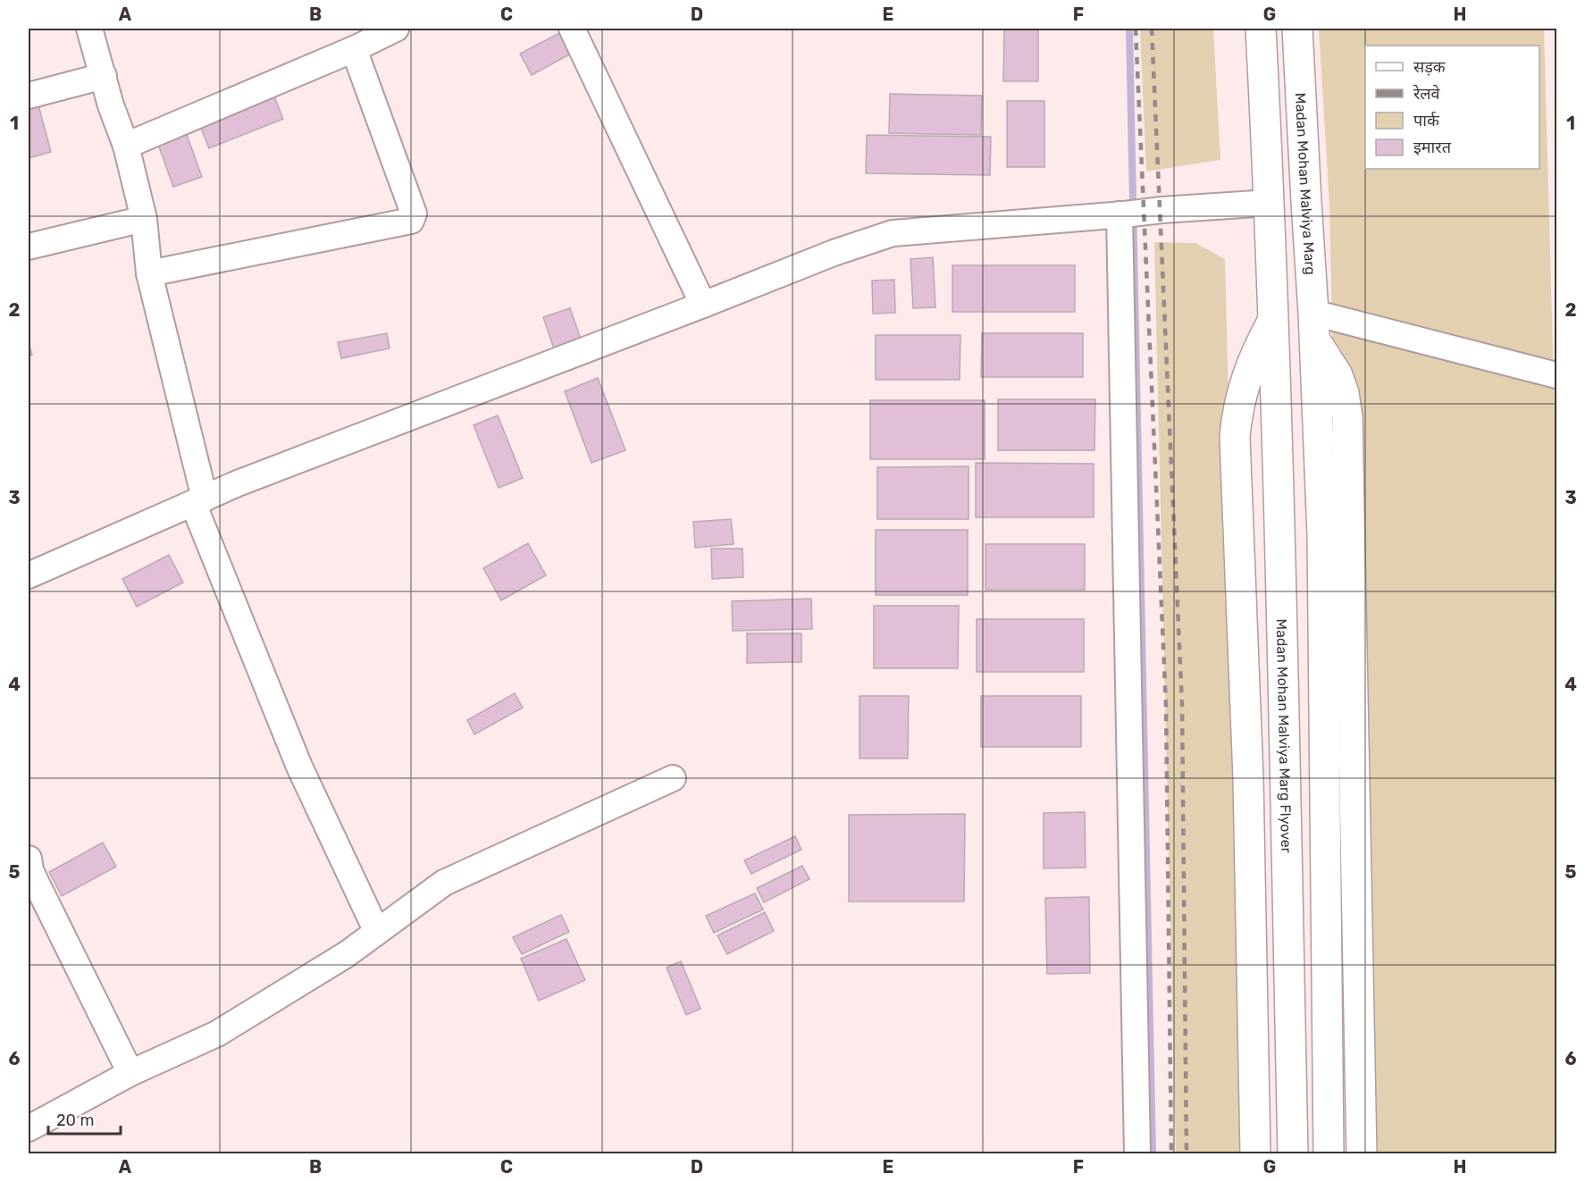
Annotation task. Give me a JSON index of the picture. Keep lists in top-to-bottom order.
{
  "streets": {
    "main road": ["Madan Mohan Malviya Marg", "Madan Mohan Malviya Marg Flyover"]
  },
  "legend": [
    "सड़क",
    "रेलवे",
    "पार्क",
    "इमारत"
  ],
  "scale_bar": "20 m",
  "grid": {
    "columns": [
      "A",
      "B",
      "C",
      "D",
      "E",
      "F",
      "G",
      "H"
    ],
    "rows": [
      "1",
      "2",
      "3",
      "4",
      "5",
      "6"
    ]
  }
}
